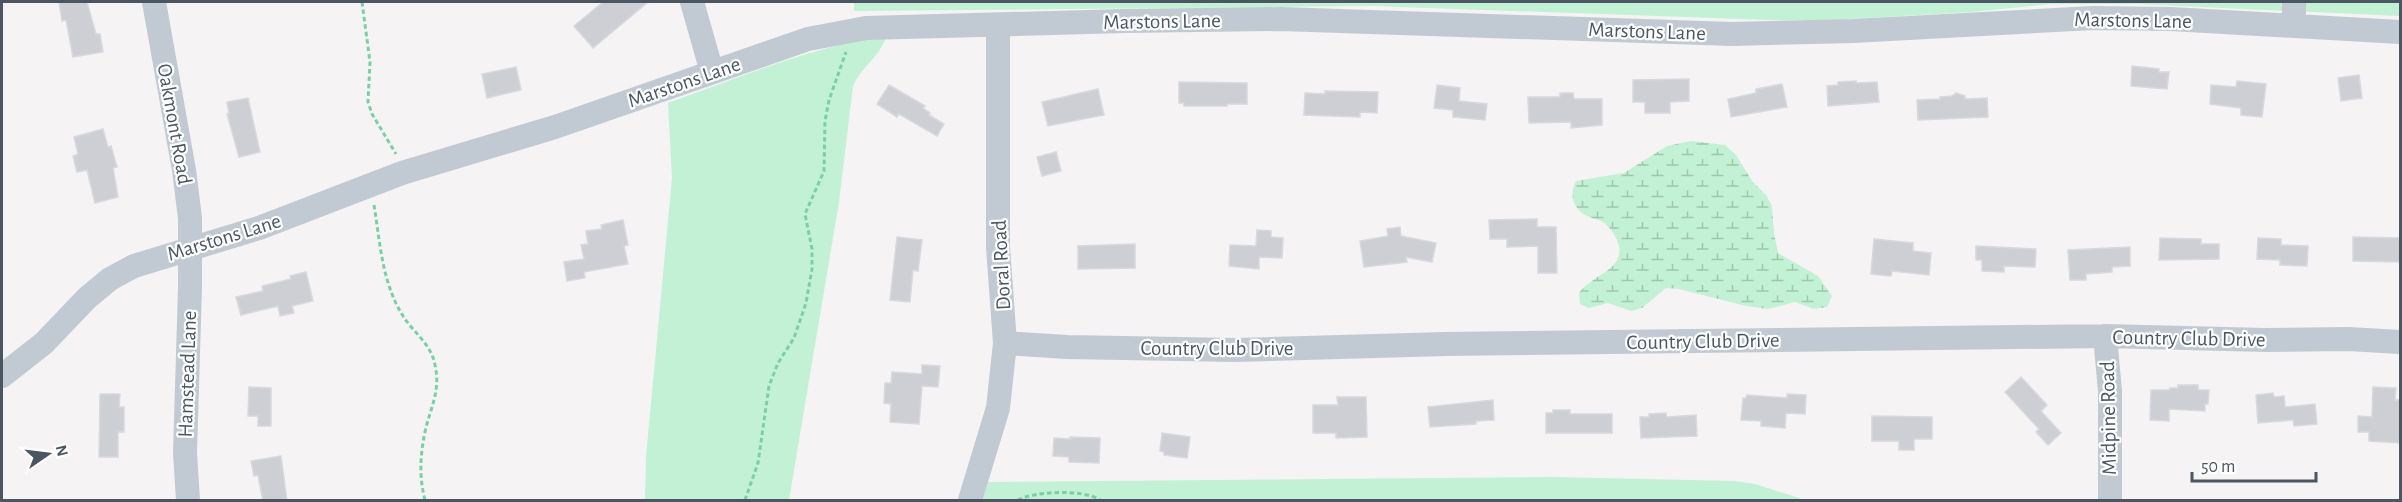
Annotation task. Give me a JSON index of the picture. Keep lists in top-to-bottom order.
{
  "streets": {
    "street": [
      "Marstons Lane",
      "Oakmont Road",
      "Doral Road",
      "Country Club Drive",
      "Hamstead Lane",
      "Midpine Road"
    ]
  },
  "crossings": [
    ["Marstons Lane", "Oakmont Road"],
    ["Marstons Lane", "Doral Road"],
    ["Marstons Lane", "Hamstead Lane"],
    ["Oakmont Road", "Hamstead Lane"],
    ["Doral Road", "Country Club Drive"],
    ["Country Club Drive", "Midpine Road"]
  ],
  "scale_bar": "50 m",
  "north": "right"
}
